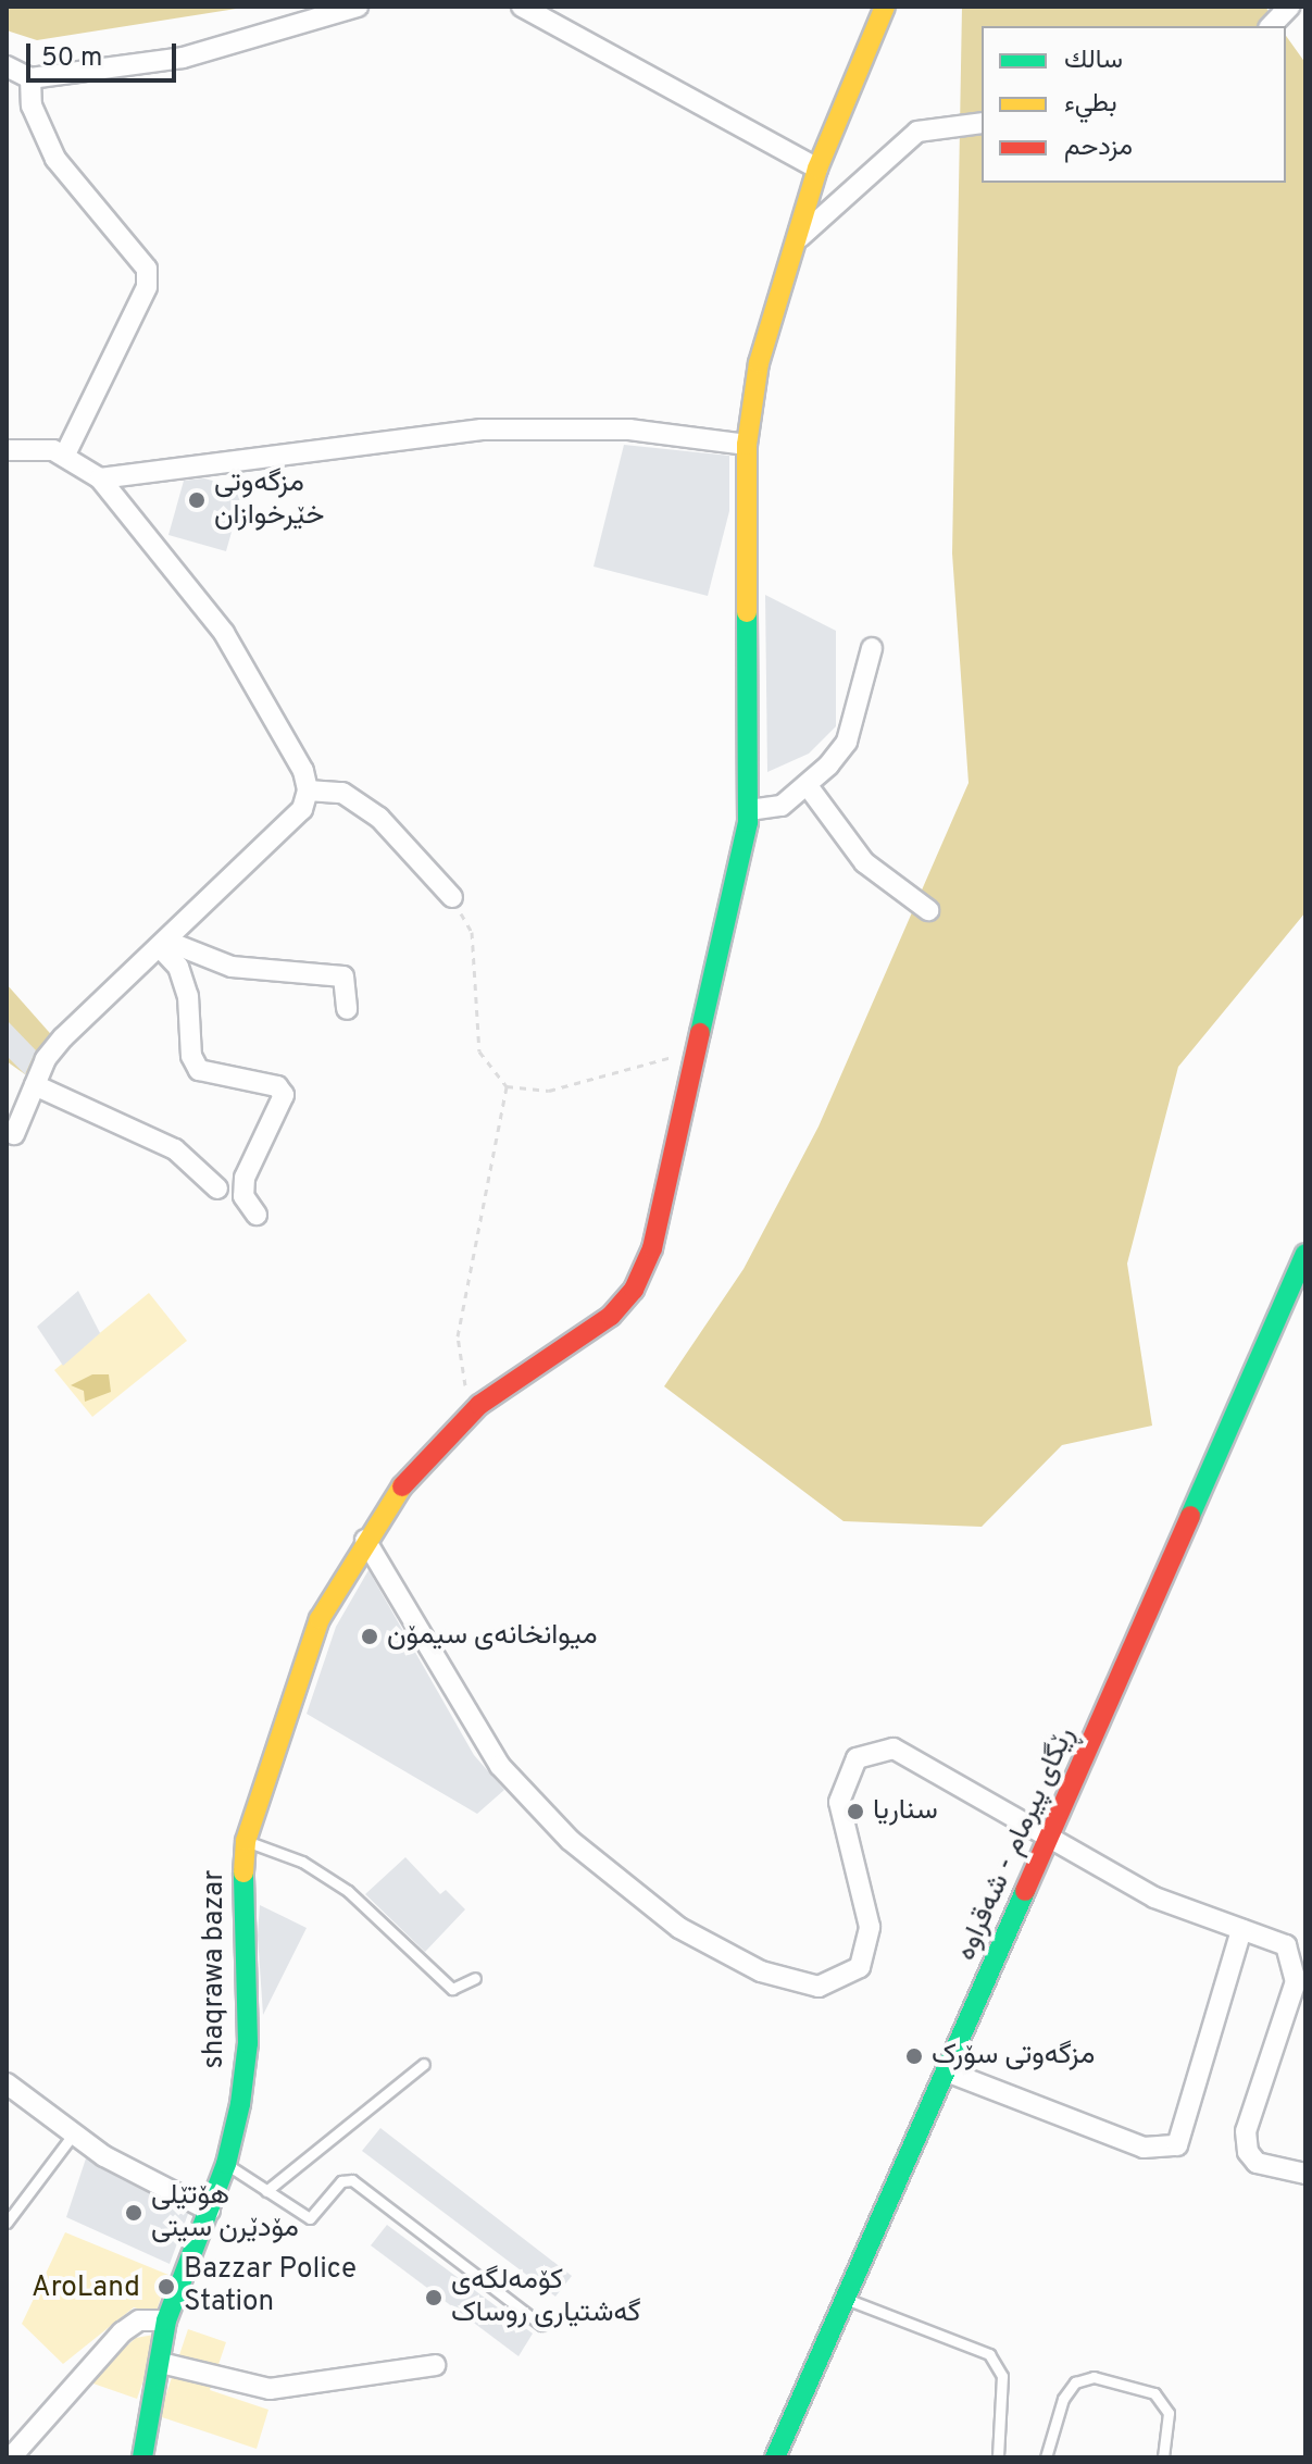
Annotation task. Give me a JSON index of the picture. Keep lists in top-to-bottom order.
{
  "streets": {
    "street": ["ڕێگای پیرمام - شەقراوە", "shaqrawa bazar"]
  },
  "parks": ["AroLand"],
  "places": [
    "مزگەوتی خێرخوازان",
    "میوانخانەی سیمۆن",
    "سناريا",
    "مزگەوتی سۆرک",
    "هۆتێلی مۆدێرن سیتی",
    "Bazzar Police Station",
    "کۆمەلگەی گەشتیاری روساک"
  ],
  "legend": ["سالك", "بطيء", "مزدحم"],
  "scale_bar": "50 m"
}
